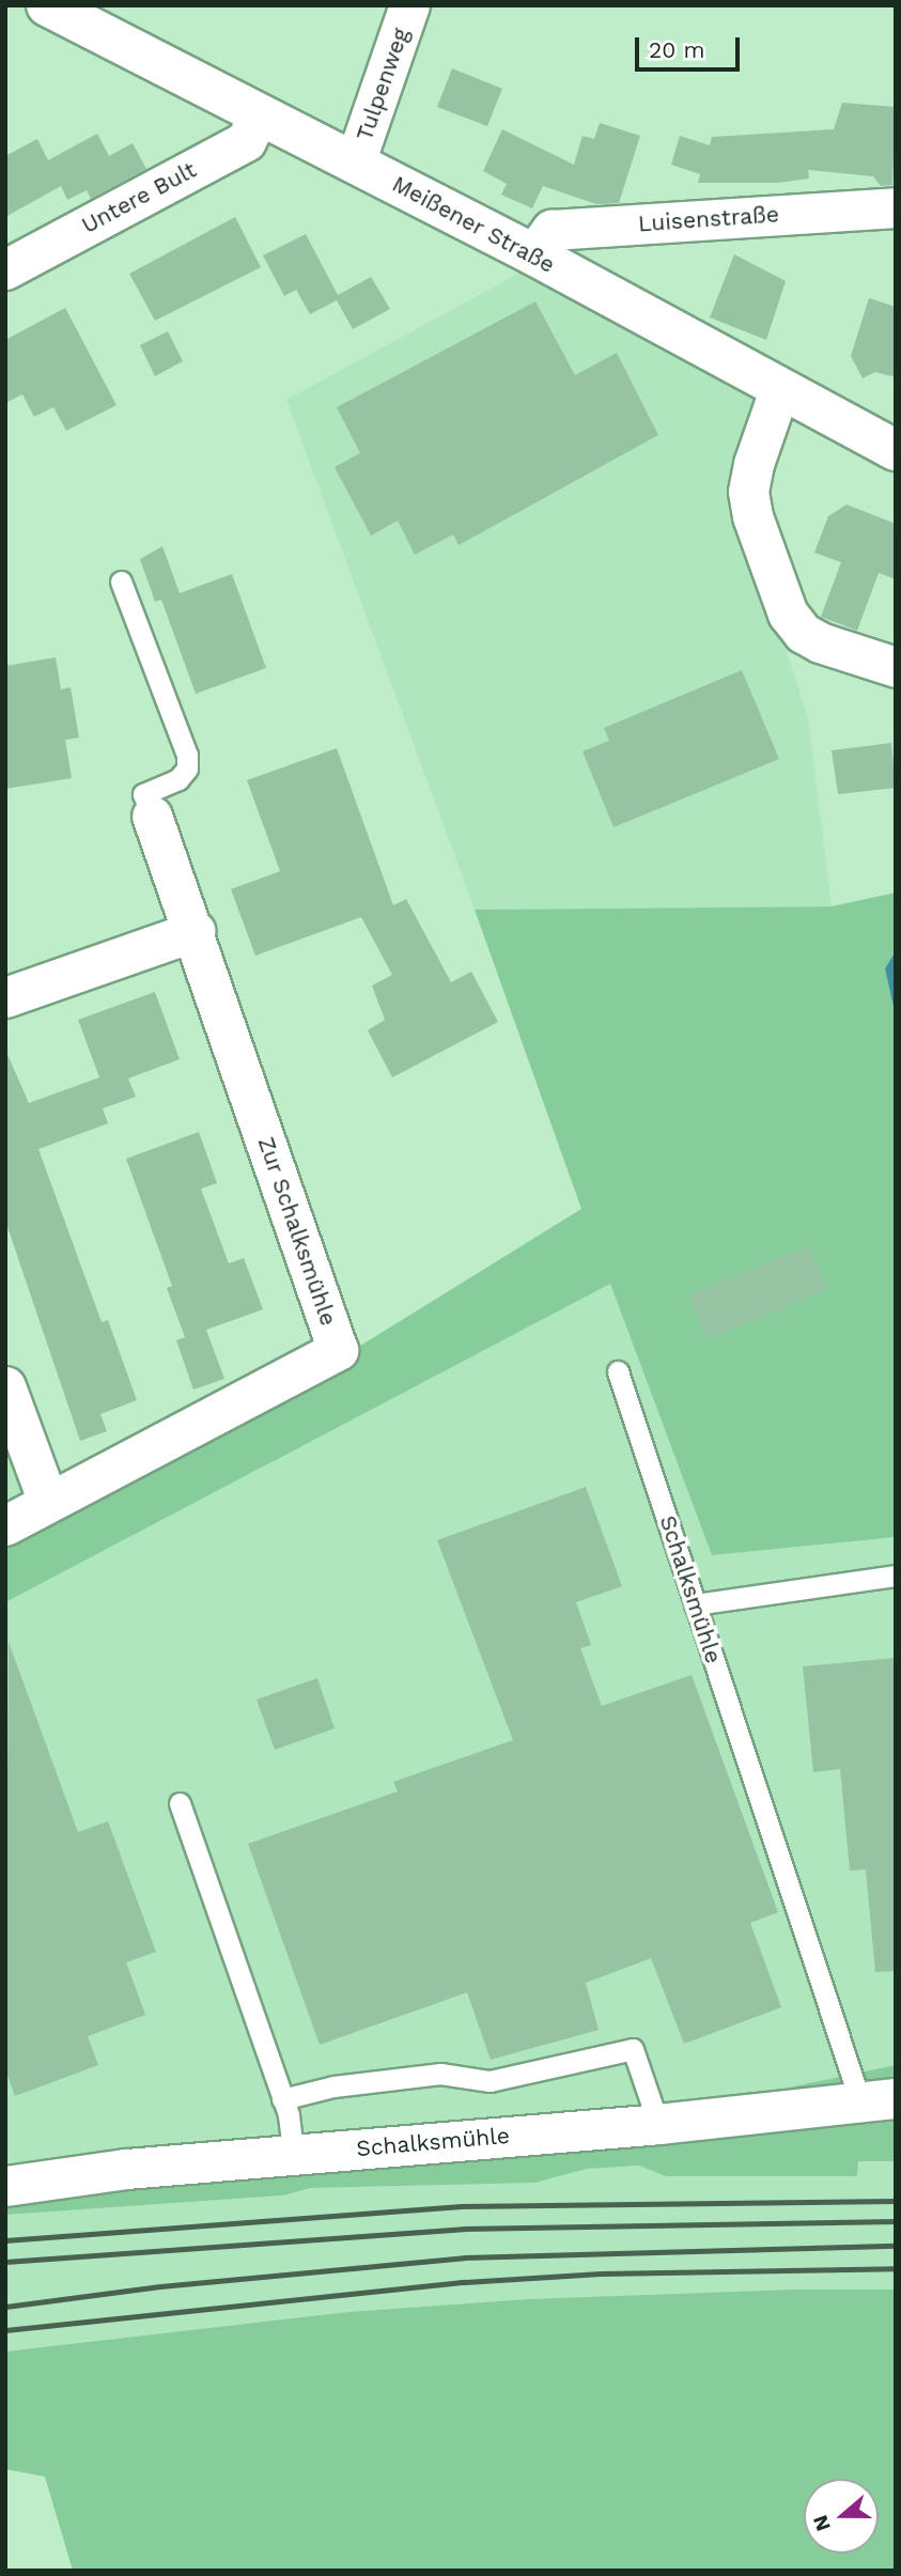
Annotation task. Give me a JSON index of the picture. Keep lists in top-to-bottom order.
{
  "streets": {
    "street": [
      "Tulpenweg",
      "Untere Bult",
      "Luisenstraße",
      "Meißener Straße",
      "Zur Schalksmühle",
      "Schalksmühle"
    ]
  },
  "crossings": [
    ["Tulpenweg", "Meißener Straße"],
    ["Untere Bult", "Meißener Straße"],
    ["Luisenstraße", "Meißener Straße"]
  ],
  "scale_bar": "20 m",
  "north": "left"
}
